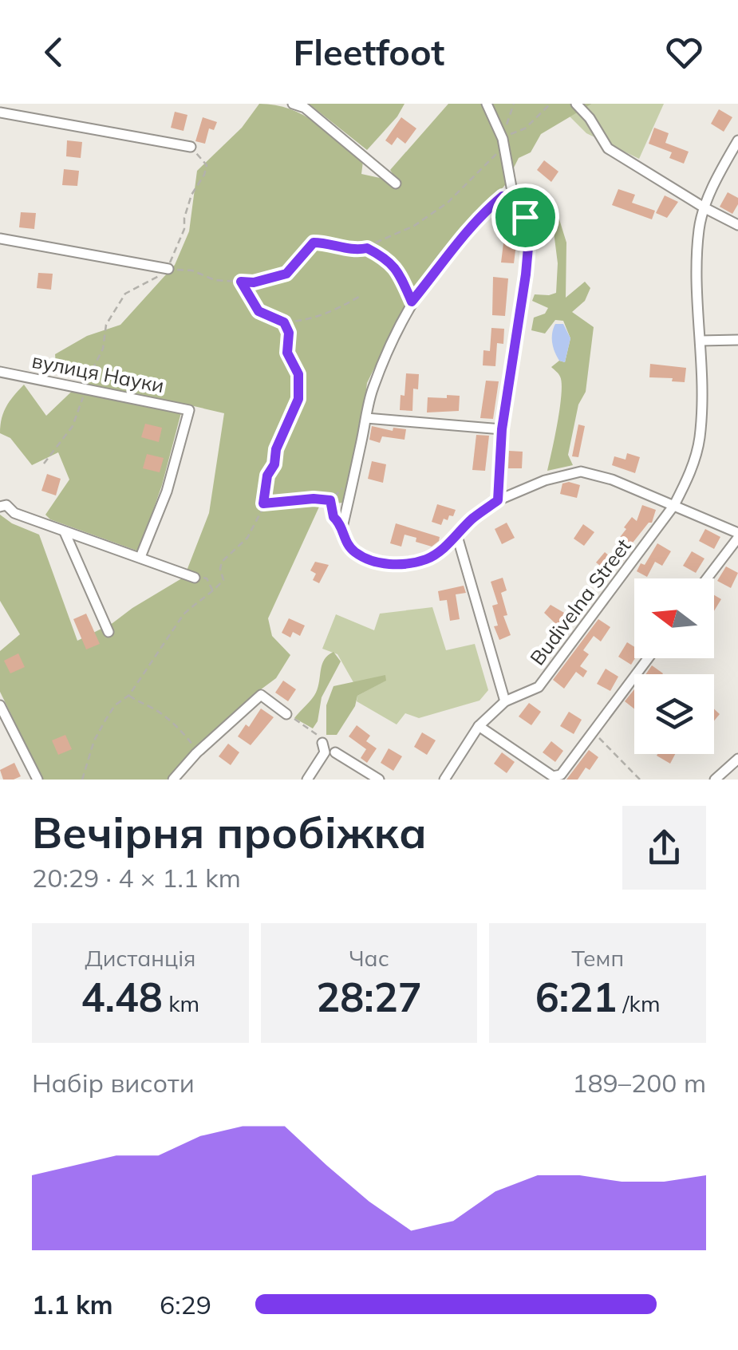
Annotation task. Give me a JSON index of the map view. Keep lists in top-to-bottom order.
{
  "streets": {
    "street": ["вулиця Науки", "Budivelna Street"]
  },
  "north": "left",
  "page": {
    "header": "Fleetfoot",
    "heading": ["Вечірня пробіжка", "20:29 · 4 × 1.1 km"],
    "stats": [
      ["Дистанція", "4.48 km"],
      ["Час", "28:27"],
      ["Темп", "6:21 /km"]
    ],
    "chart": ["Набір висоти", "189–200 m"],
    "list": [
      {
        "name": "1.1 km",
        "note": "6:29"
      }
    ]
  }
}
